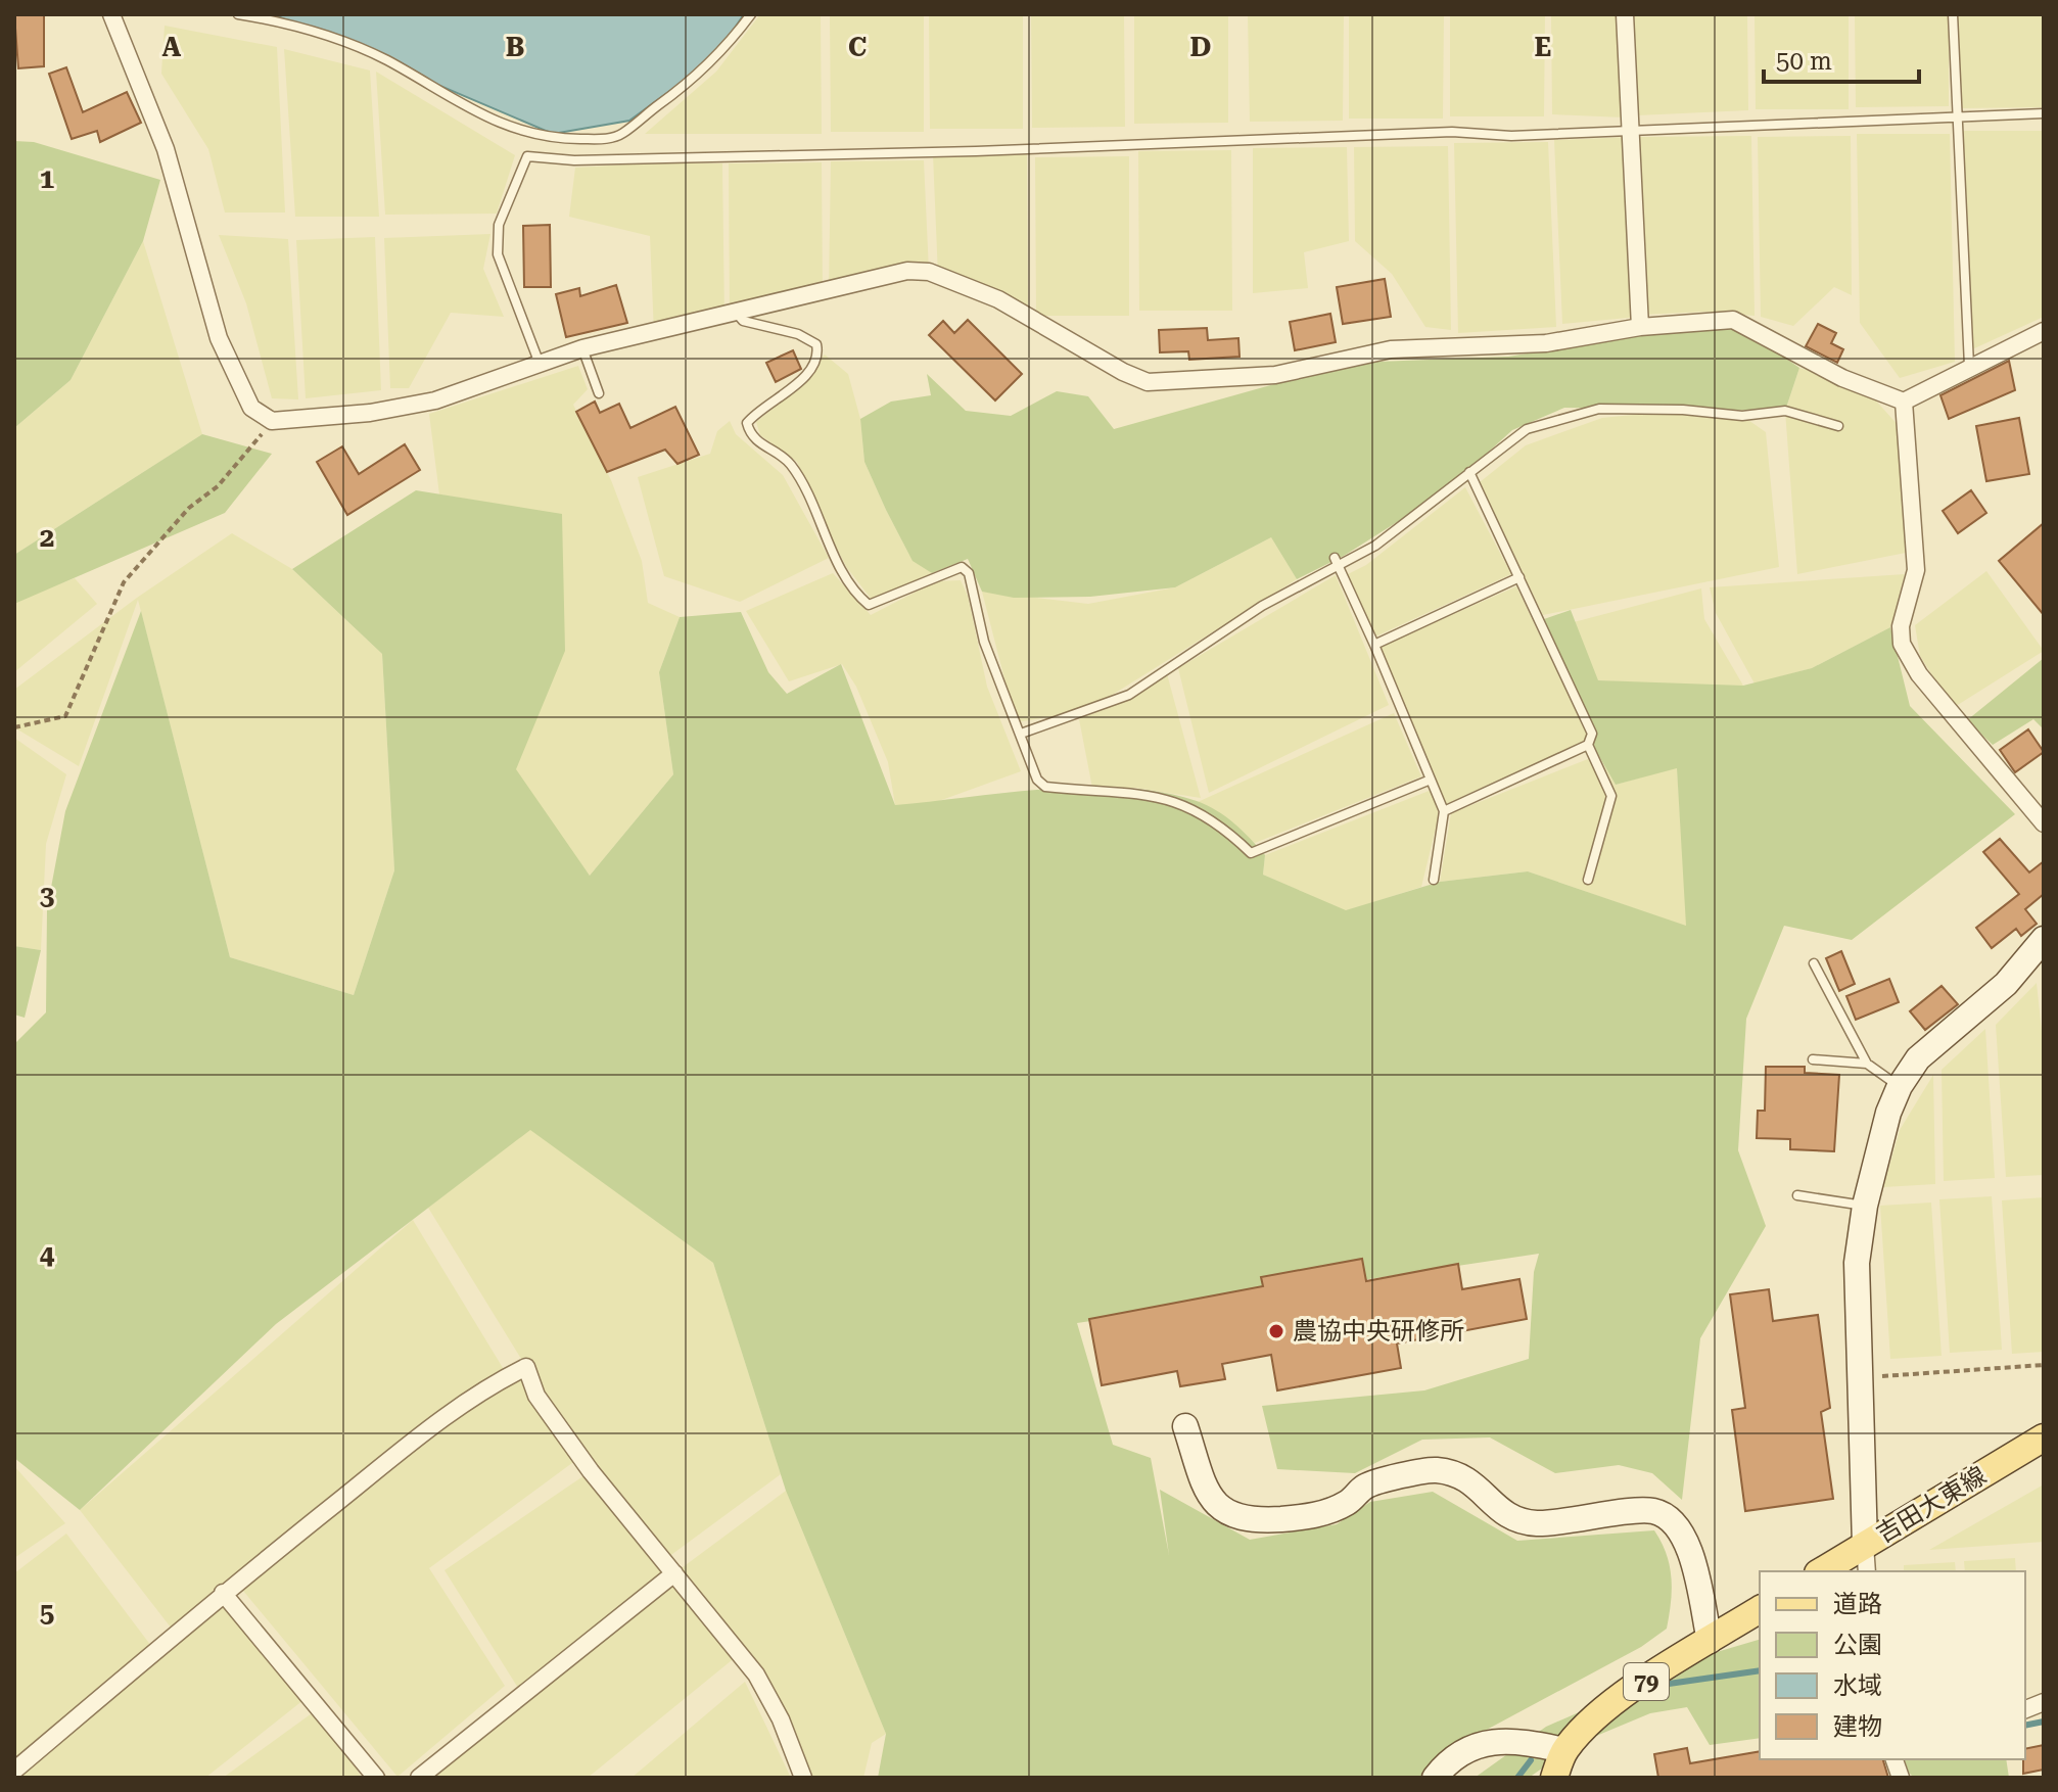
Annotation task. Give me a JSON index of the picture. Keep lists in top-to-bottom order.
{
  "streets": {
    "main road": ["吉田大東線", "79"]
  },
  "places": ["農協中央研修所"],
  "legend": [
    "道路",
    "公園",
    "水域",
    "建物"
  ],
  "scale_bar": "50 m",
  "grid": {
    "columns": [
      "A",
      "B",
      "C",
      "D",
      "E"
    ],
    "rows": [
      "1",
      "2",
      "3",
      "4",
      "5"
    ]
  }
}
